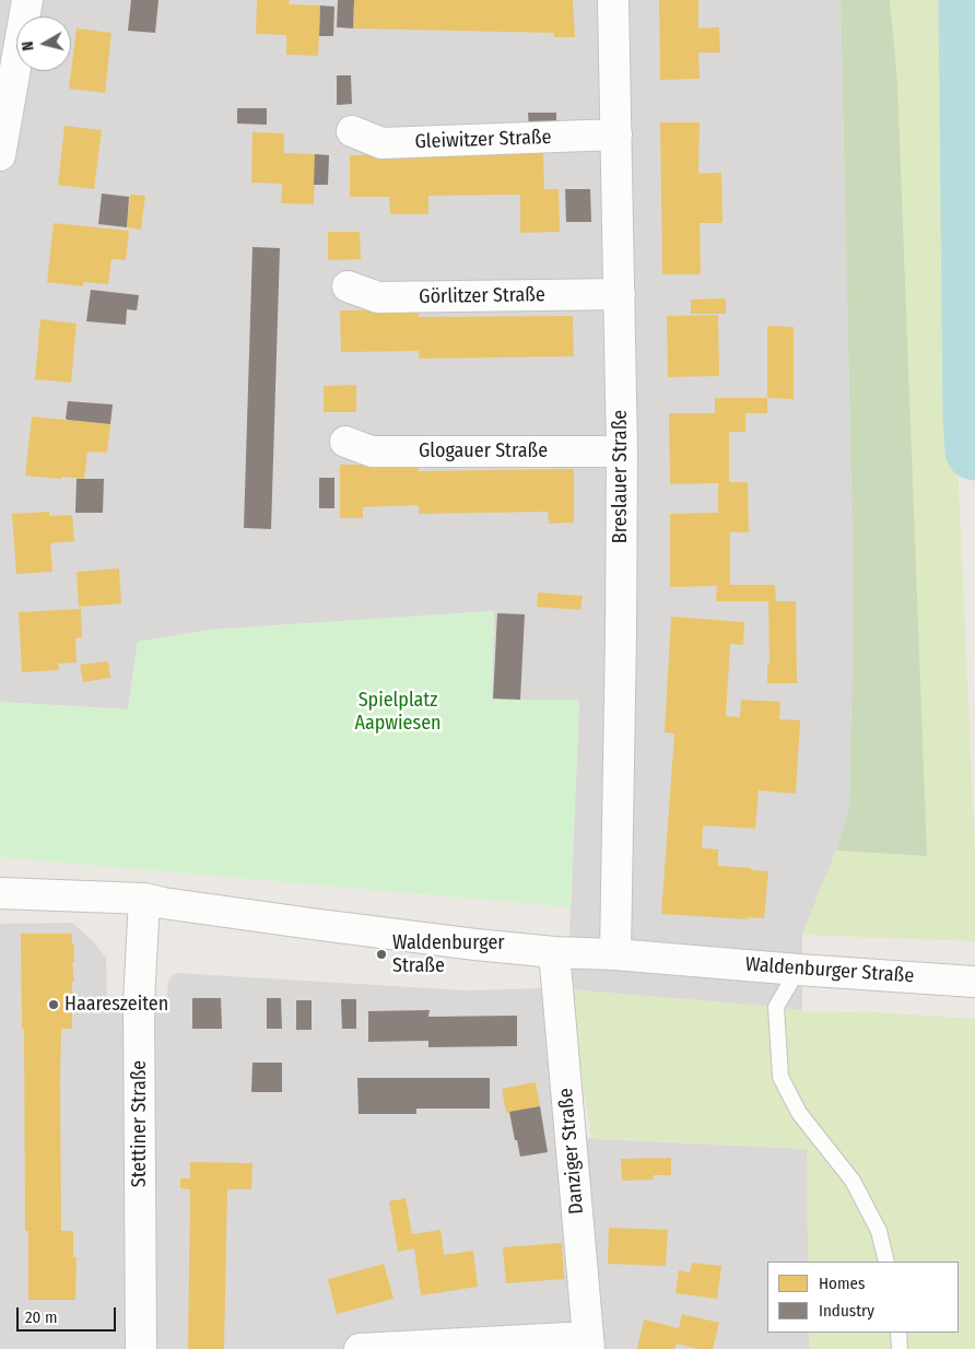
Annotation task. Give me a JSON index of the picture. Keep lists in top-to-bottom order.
{
  "streets": {
    "street": [
      "Gleiwitzer Straße",
      "Görlitzer Straße",
      "Glogauer Straße",
      "Breslauer Straße",
      "Waldenburger Straße",
      "Stettiner Straße",
      "Danziger Straße"
    ]
  },
  "crossings": [
    ["Gleiwitzer Straße", "Breslauer Straße"],
    ["Görlitzer Straße", "Breslauer Straße"],
    ["Glogauer Straße", "Breslauer Straße"],
    ["Breslauer Straße", "Waldenburger Straße"],
    ["Waldenburger Straße", "Stettiner Straße"],
    ["Waldenburger Straße", "Danziger Straße"]
  ],
  "parks": ["Spielplatz Aapwiesen"],
  "places": ["Waldenburger Straße", "Haareszeiten"],
  "legend": ["Homes", "Industry"],
  "scale_bar": "20 m",
  "north": "left"
}
